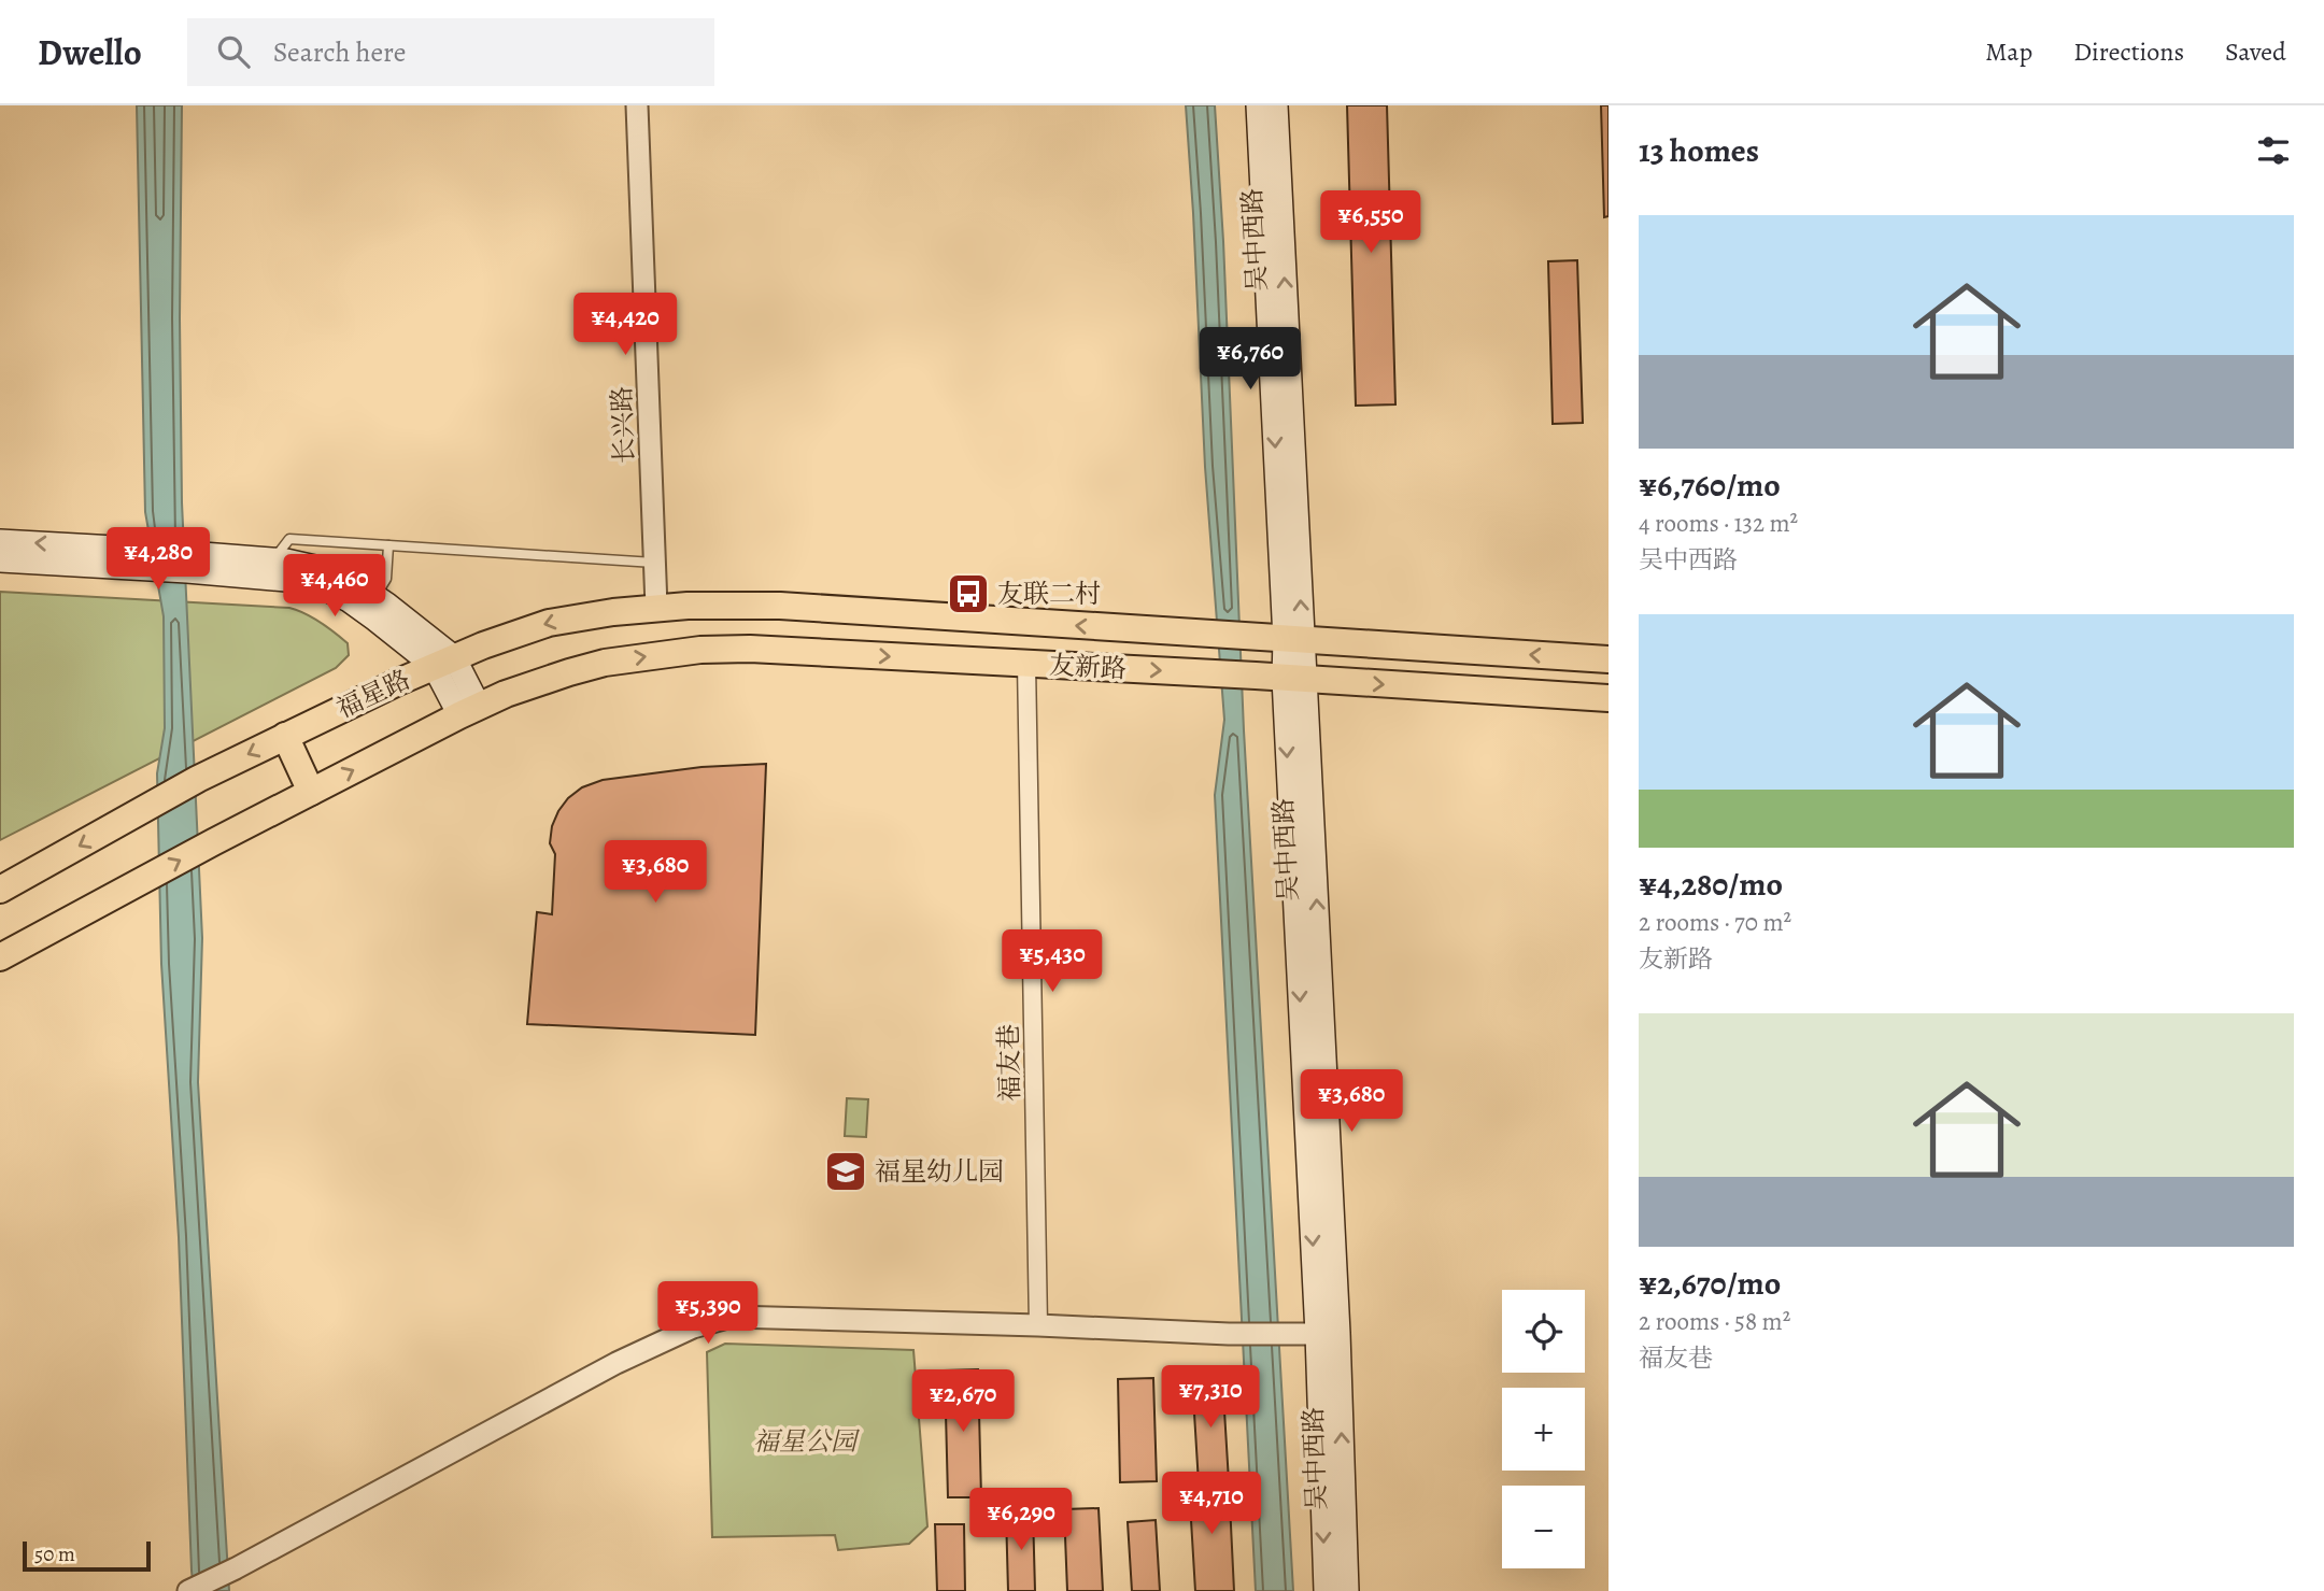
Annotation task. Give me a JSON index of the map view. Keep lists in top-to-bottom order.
{
  "streets": {
    "main road": ["吴中西路", "友新路", "福星路"],
    "street": ["长兴路", "福友巷"]
  },
  "crossings": [
    ["吴中西路", "友新路"],
    ["长兴路", "福星路"],
    ["友新路", "福星路"],
    ["友新路", "福友巷"]
  ],
  "parks": ["福星公园"],
  "places": {
    "bus stop": ["友联二村"],
    "school or university": ["福星幼儿园"]
  },
  "scale_bar": "50 m",
  "page": {
    "header": "Dwello",
    "search": "Search here",
    "nav": ["Map", "Directions", "Saved"],
    "heading": "13 homes",
    "price": [
      "¥6,550",
      "¥4,420",
      "¥6,760",
      "¥4,280",
      "¥4,460",
      "¥3,680",
      "¥5,430",
      "¥3,680",
      "¥5,390",
      "¥7,310",
      "¥2,670",
      "¥4,710",
      "¥6,290"
    ],
    "list": [
      {
        "name": "¥6,760/mo",
        "note": "4 rooms · 132 m² · 吴中西路"
      },
      {
        "name": "¥4,280/mo",
        "note": "2 rooms · 70 m² · 友新路"
      },
      {
        "name": "¥2,670/mo",
        "note": "2 rooms · 58 m² · 福友巷"
      }
    ],
    "map_buttons": ["+", "−"],
    "scale": "50 m"
  }
}
